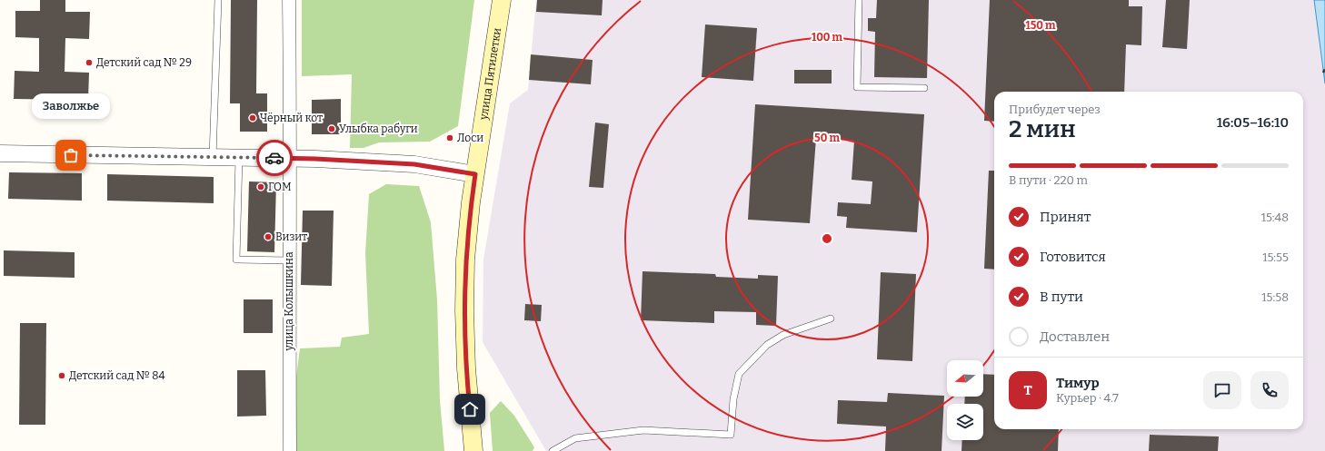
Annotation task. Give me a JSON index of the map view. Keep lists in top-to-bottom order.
{
  "streets": {
    "main road": ["улица Пятилетки"],
    "street": ["улица Колышкина"]
  },
  "places": [
    "Детский сад № 29",
    "Чёрный кот",
    "Улыбка рабуги",
    "Лоси",
    "Заволжье",
    "ГОМ",
    "Визит",
    "Детский сад № 84"
  ],
  "north": "left",
  "page": {
    "heading": ["2 мин", "Прибудет через", "16:05–16:10"],
    "panel": ["Тимур", "Курьер · 4.7"],
    "bubble": "Заволжье",
    "bar": "В пути · 220 m",
    "list": [
      ["Принят", "15:48"],
      ["Готовится", "15:55"],
      ["В пути", "15:58"],
      "Доставлен"
    ],
    "round": "Т"
  },
  "rings": ["150 m", "100 m", "50 m"]
}
